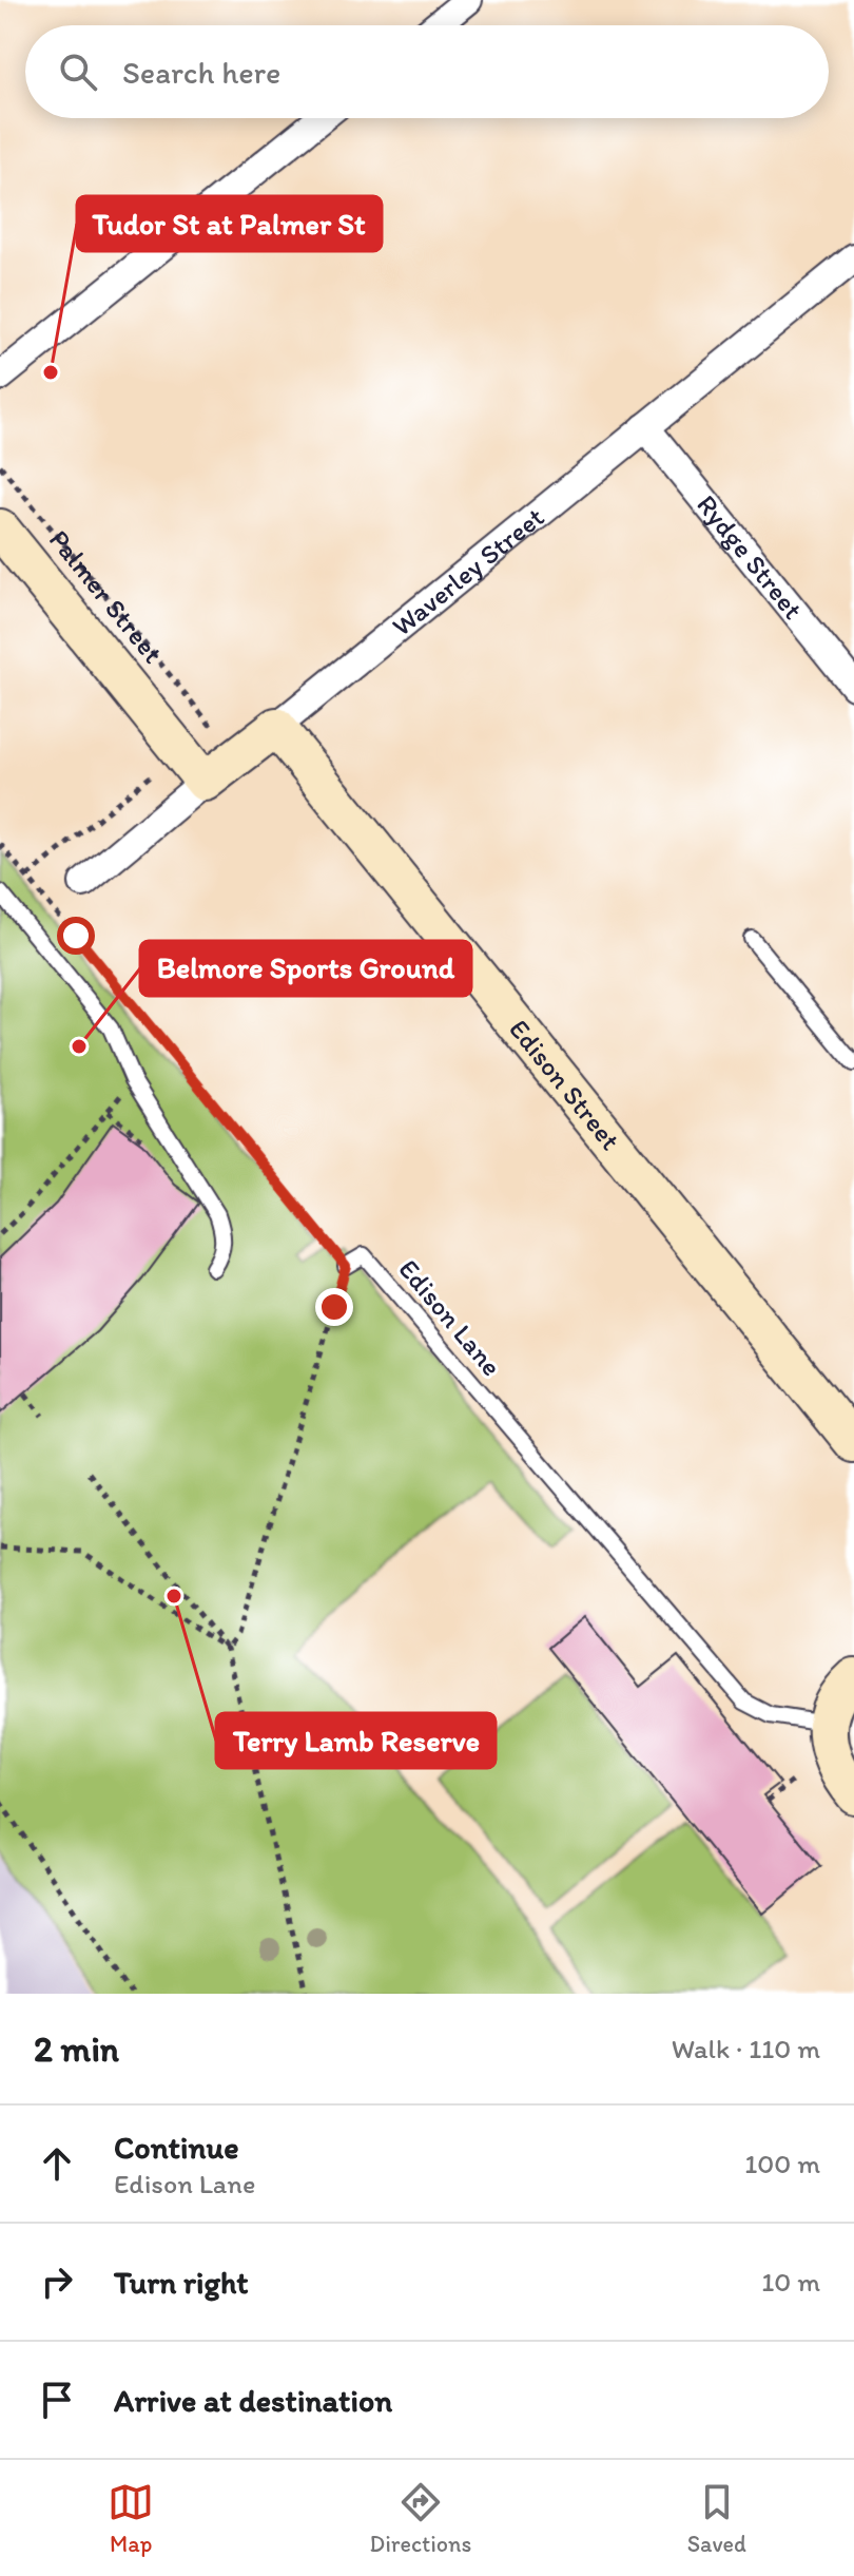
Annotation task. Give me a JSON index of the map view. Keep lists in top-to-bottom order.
{
  "streets": {
    "street": [
      "Rydge Street",
      "Waverley Street",
      "Palmer Street",
      "Edison Street"
    ],
    "lane": ["Edison Lane"]
  },
  "crossings": [
    ["Rydge Street", "Waverley Street"],
    ["Waverley Street", "Palmer Street"],
    ["Waverley Street", "Edison Street"]
  ],
  "places": ["Tudor St at Palmer St", "Belmore Sports Ground", "Terry Lamb Reserve"],
  "page": {
    "search": "Search here",
    "heading": ["2 min", "Walk · 110 m"],
    "list": [
      ["Continue", "Edison Lane", "100 m"],
      ["Turn right", "10 m"],
      "Arrive at destination"
    ],
    "nav": ["Map", "Directions", "Saved"]
  }
}
